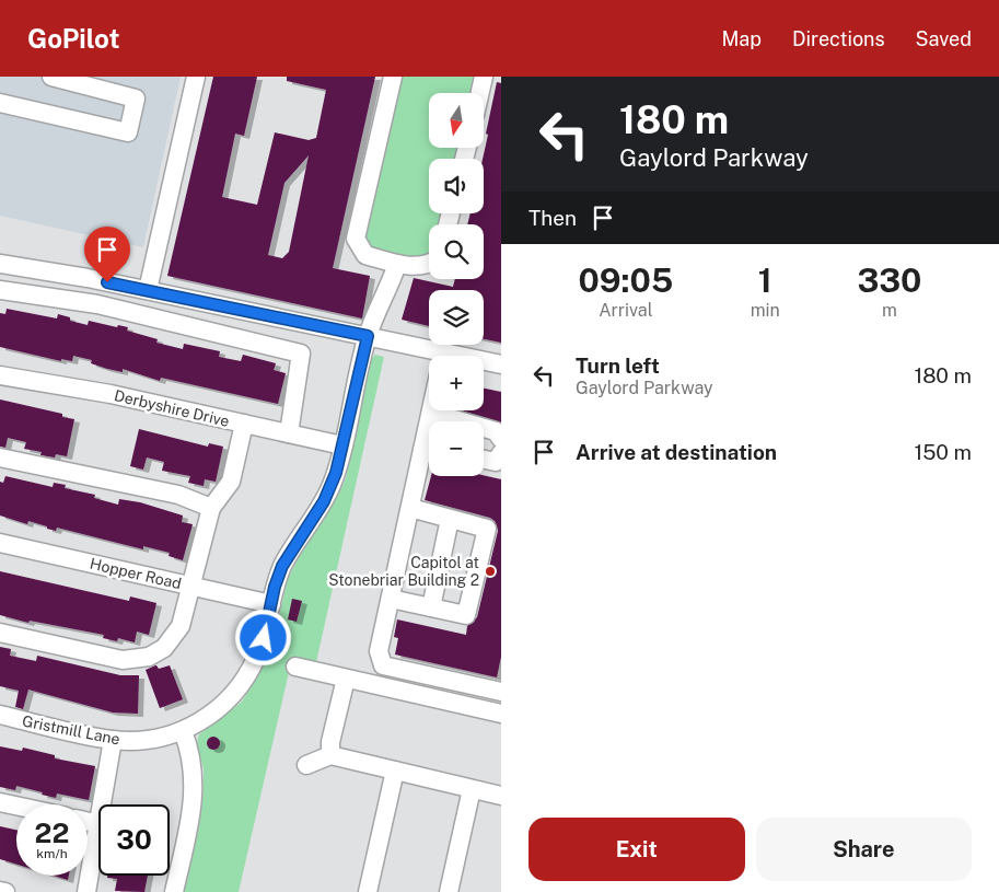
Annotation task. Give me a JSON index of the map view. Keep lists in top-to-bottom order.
{
  "streets": {
    "street": ["Derbyshire Drive", "Hopper Road", "Gristmill Lane"]
  },
  "crossings": [
    ["Derbyshire Drive", "Gristmill Lane"],
    ["Hopper Road", "Gristmill Lane"]
  ],
  "places": ["Capitol at Stonebriar Building 2"],
  "north": "bottom",
  "page": {
    "header": "GoPilot",
    "nav": ["Map", "Directions", "Saved"],
    "turn": ["180 m", "Gaylord Parkway"],
    "map_buttons": ["+", "−"],
    "then": "Then",
    "eta": [
      "09:05",
      "Arrival",
      "1",
      "min",
      "330",
      "m"
    ],
    "list": [
      {
        "name": "Turn left",
        "note": "Gaylord Parkway",
        "value": "180 m"
      },
      {
        "name": "Arrive at destination",
        "value": "150 m"
      }
    ],
    "speed": "22 km/h",
    "limit": "30",
    "buttons": ["Exit", "Share"]
  }
}
